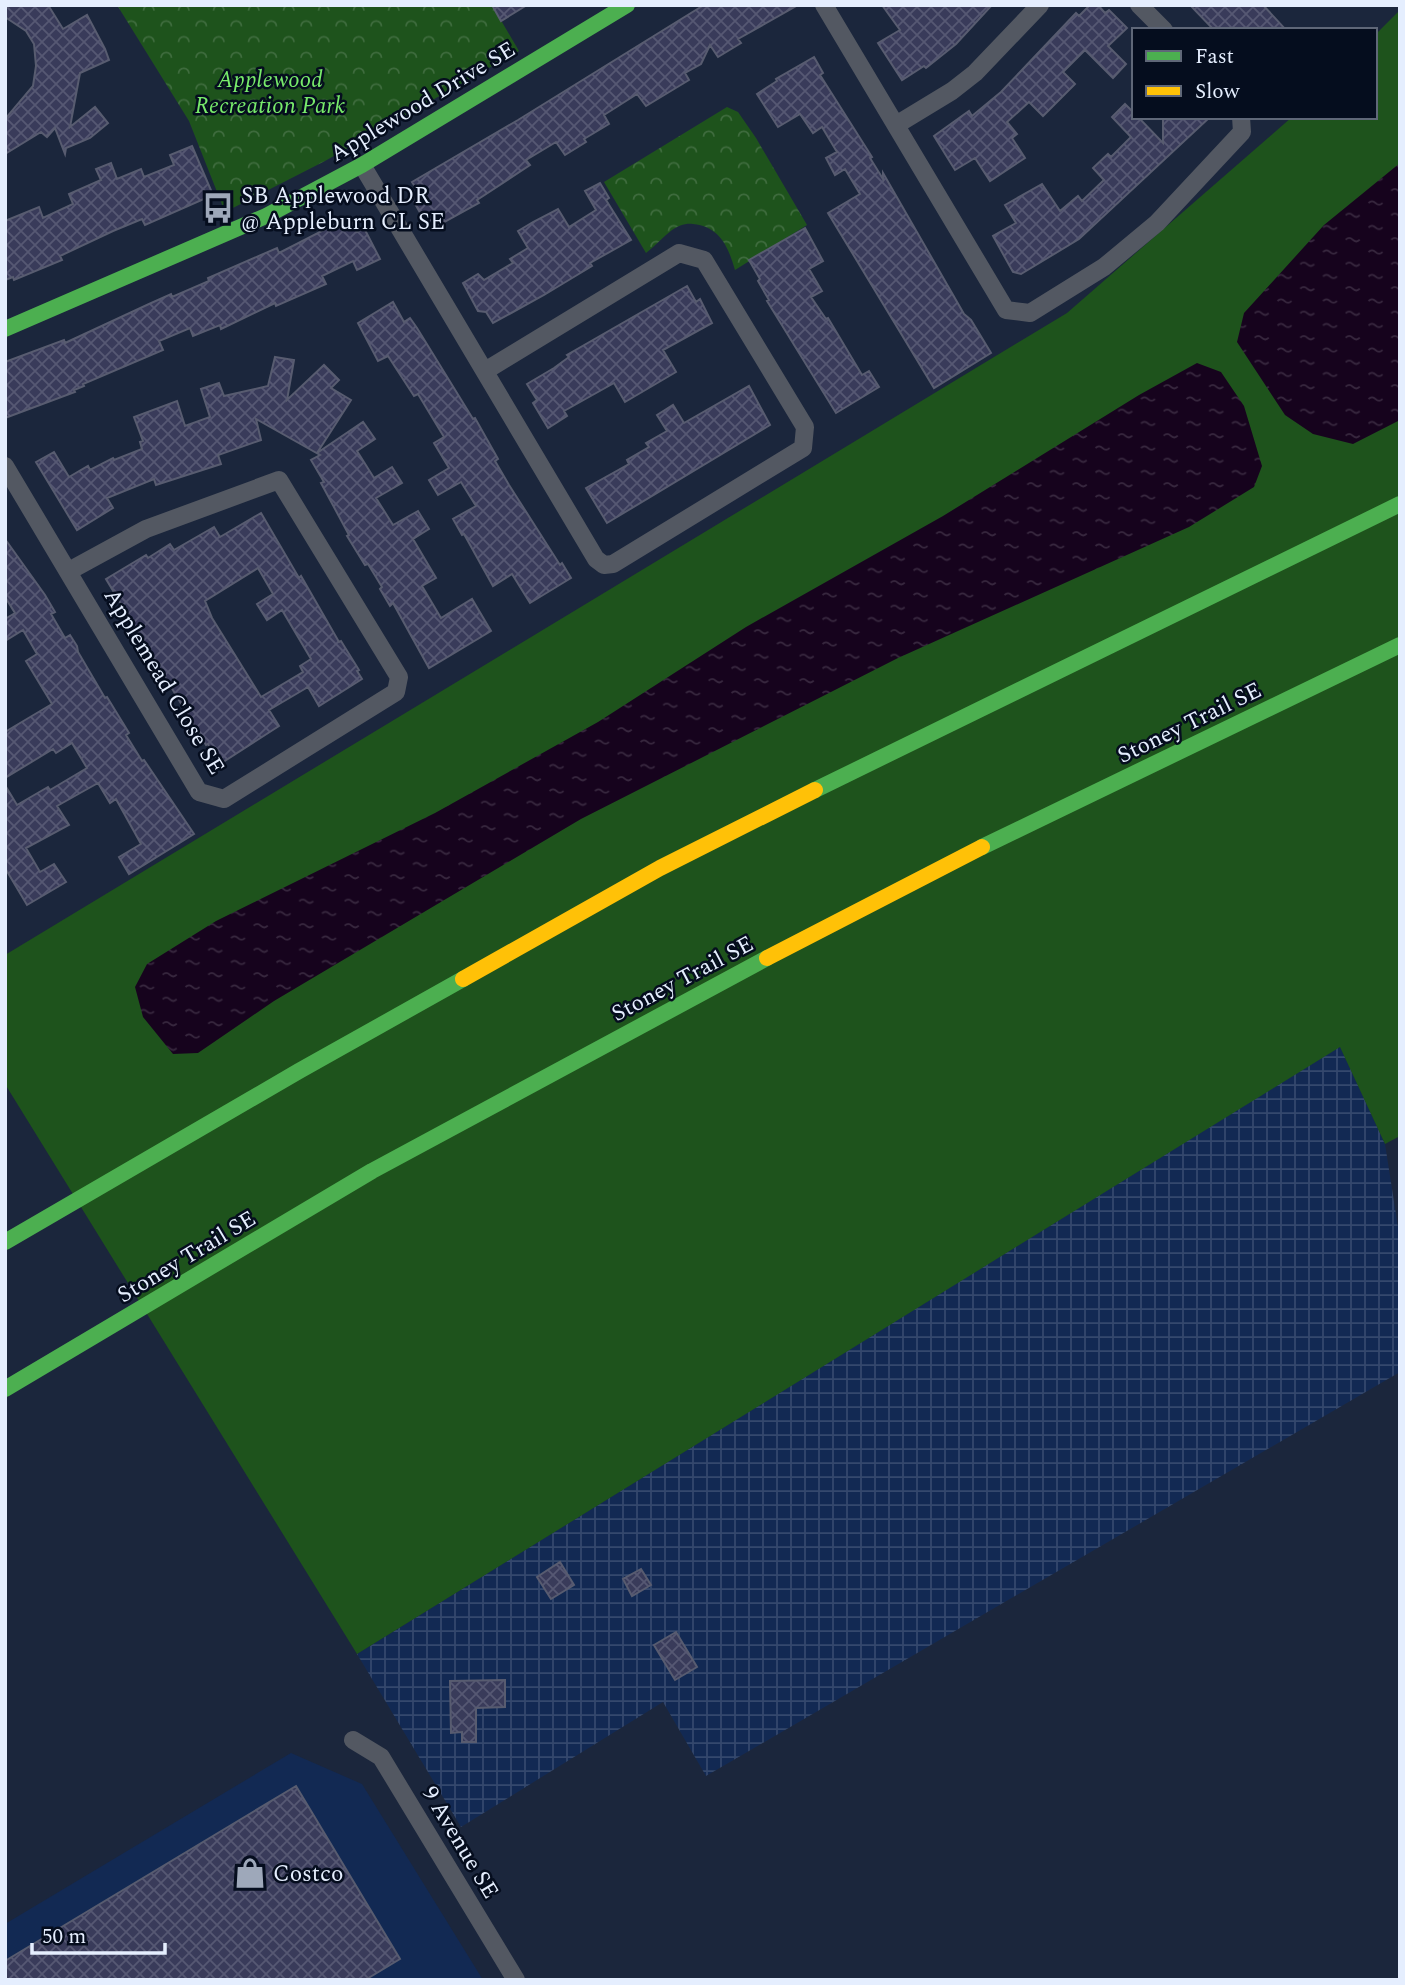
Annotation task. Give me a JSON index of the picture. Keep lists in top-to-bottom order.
{
  "streets": {
    "main road": ["Applewood Drive SE", "Stoney Trail SE"],
    "street": ["Applemead Close SE", "9 Avenue SE"]
  },
  "parks": ["Applewood Recreation Park"],
  "places": {
    "bus stop": ["SB Applewood DR @ Appleburn CL SE"],
    "shop": ["Costco"]
  },
  "legend": ["Fast", "Slow"],
  "scale_bar": "50 m"
}
